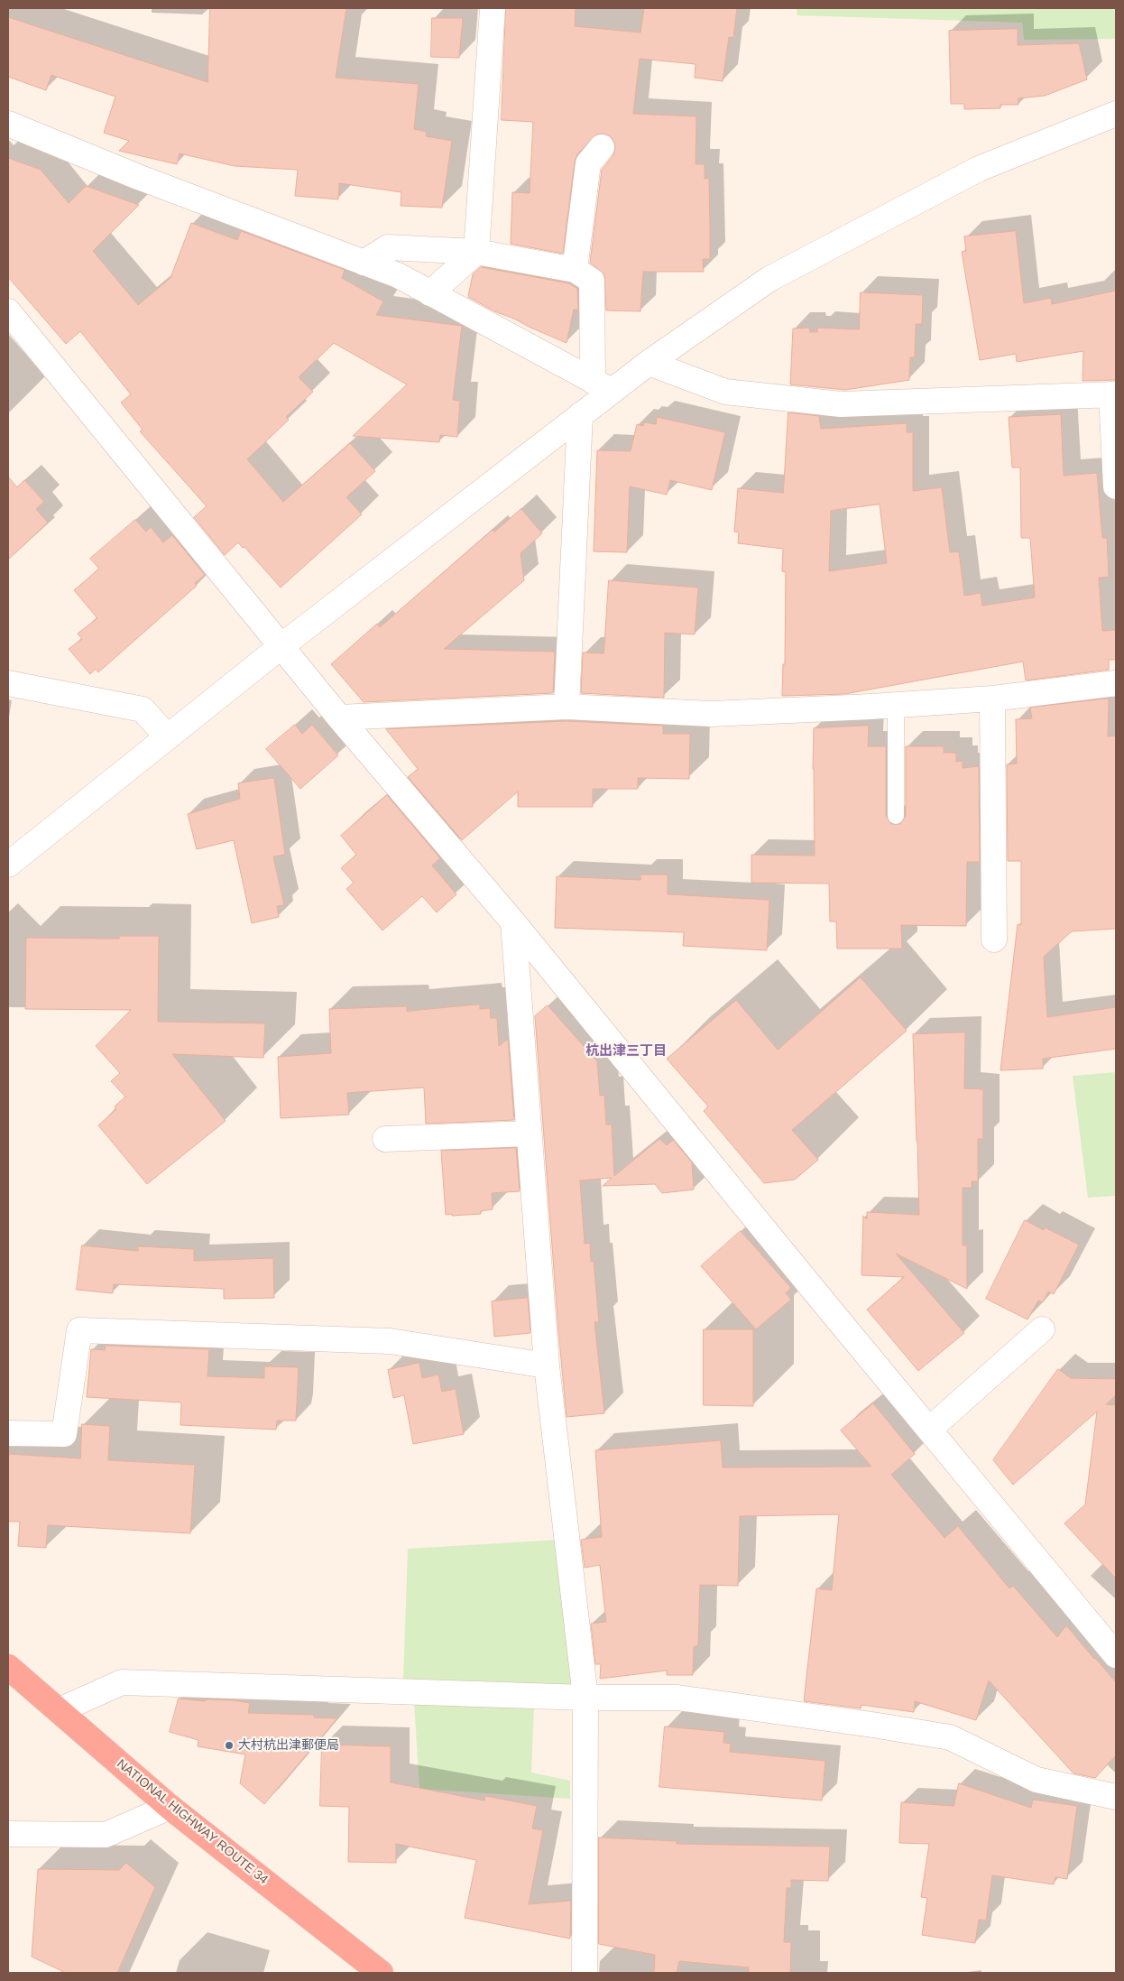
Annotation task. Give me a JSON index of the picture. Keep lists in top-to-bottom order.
{
  "streets": {
    "highway": ["NATIONAL HIGHWAY ROUTE 34"]
  },
  "districts": ["杭出津三丁目"],
  "places": ["大村杭出津郵便局"]
}
